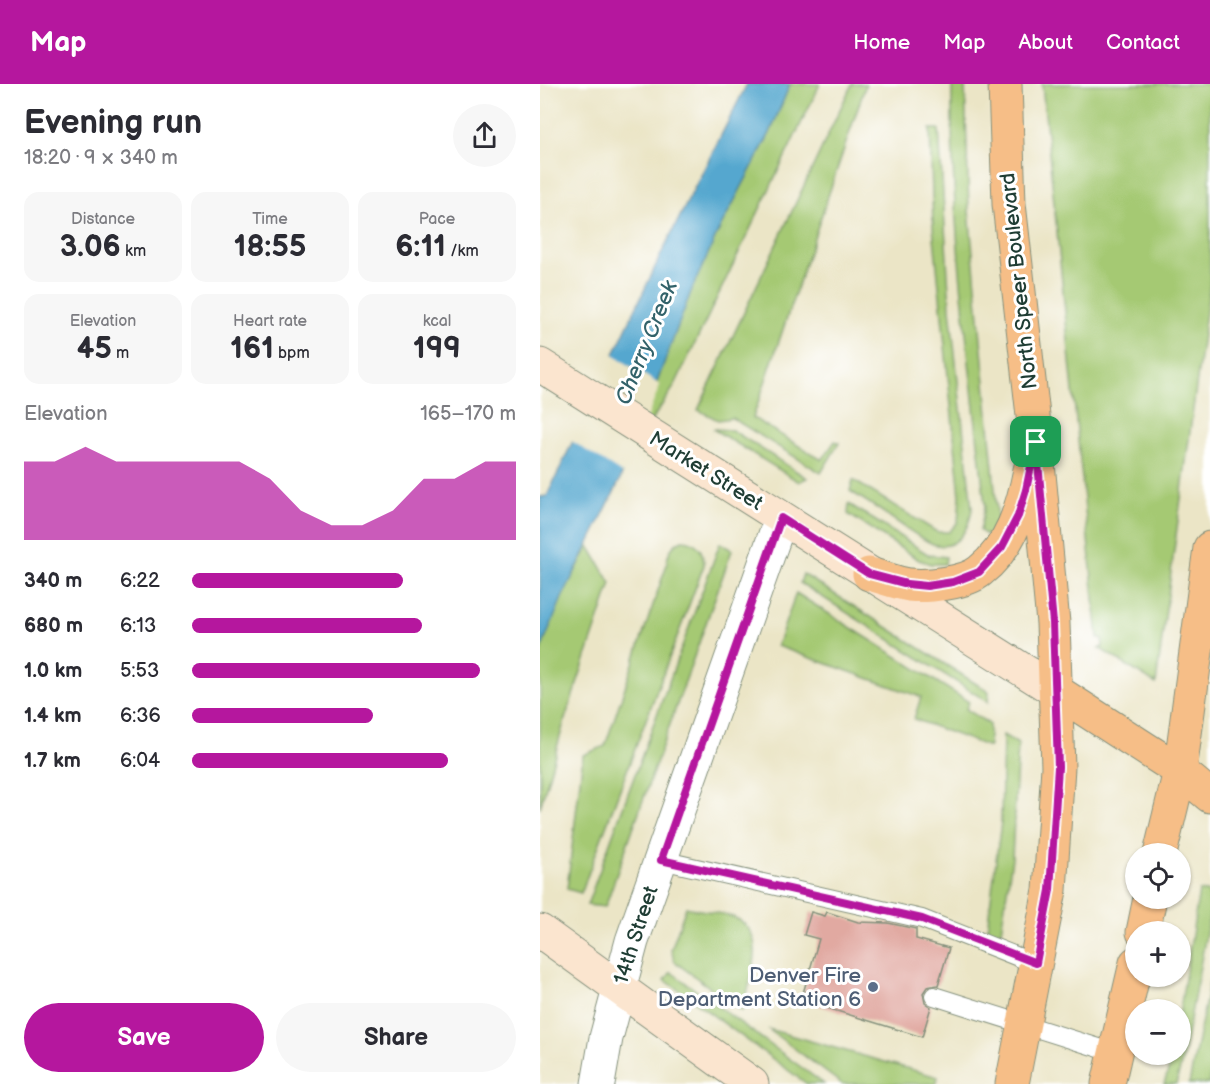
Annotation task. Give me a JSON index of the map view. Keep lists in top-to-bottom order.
{
  "streets": {
    "main road": ["North Speer Boulevard", "Market Street"],
    "street": ["14th Street"]
  },
  "crossings": [
    ["North Speer Boulevard", "Market Street"],
    ["Market Street", "14th Street"]
  ],
  "water": ["Cherry Creek"],
  "places": ["Denver Fire Department Station 6"],
  "page": {
    "header": "Map",
    "nav": [
      "Home",
      "Map",
      "About",
      "Contact"
    ],
    "heading": ["Evening run", "18:20 · 9 × 340 m"],
    "stats": [
      ["Distance", "3.06 km"],
      ["Time", "18:55"],
      ["Pace", "6:11 /km"],
      ["Elevation", "45 m"],
      ["Heart rate", "161 bpm"],
      ["kcal", "199"]
    ],
    "chart": ["Elevation", "165–170 m"],
    "list": [
      {
        "name": "340 m",
        "note": "6:22"
      },
      {
        "name": "680 m",
        "note": "6:13"
      },
      {
        "name": "1.0 km",
        "note": "5:53"
      },
      {
        "name": "1.4 km",
        "note": "6:36"
      },
      {
        "name": "1.7 km",
        "note": "6:04"
      }
    ],
    "map_buttons": ["+", "−"],
    "buttons": ["Save", "Share"]
  }
}
